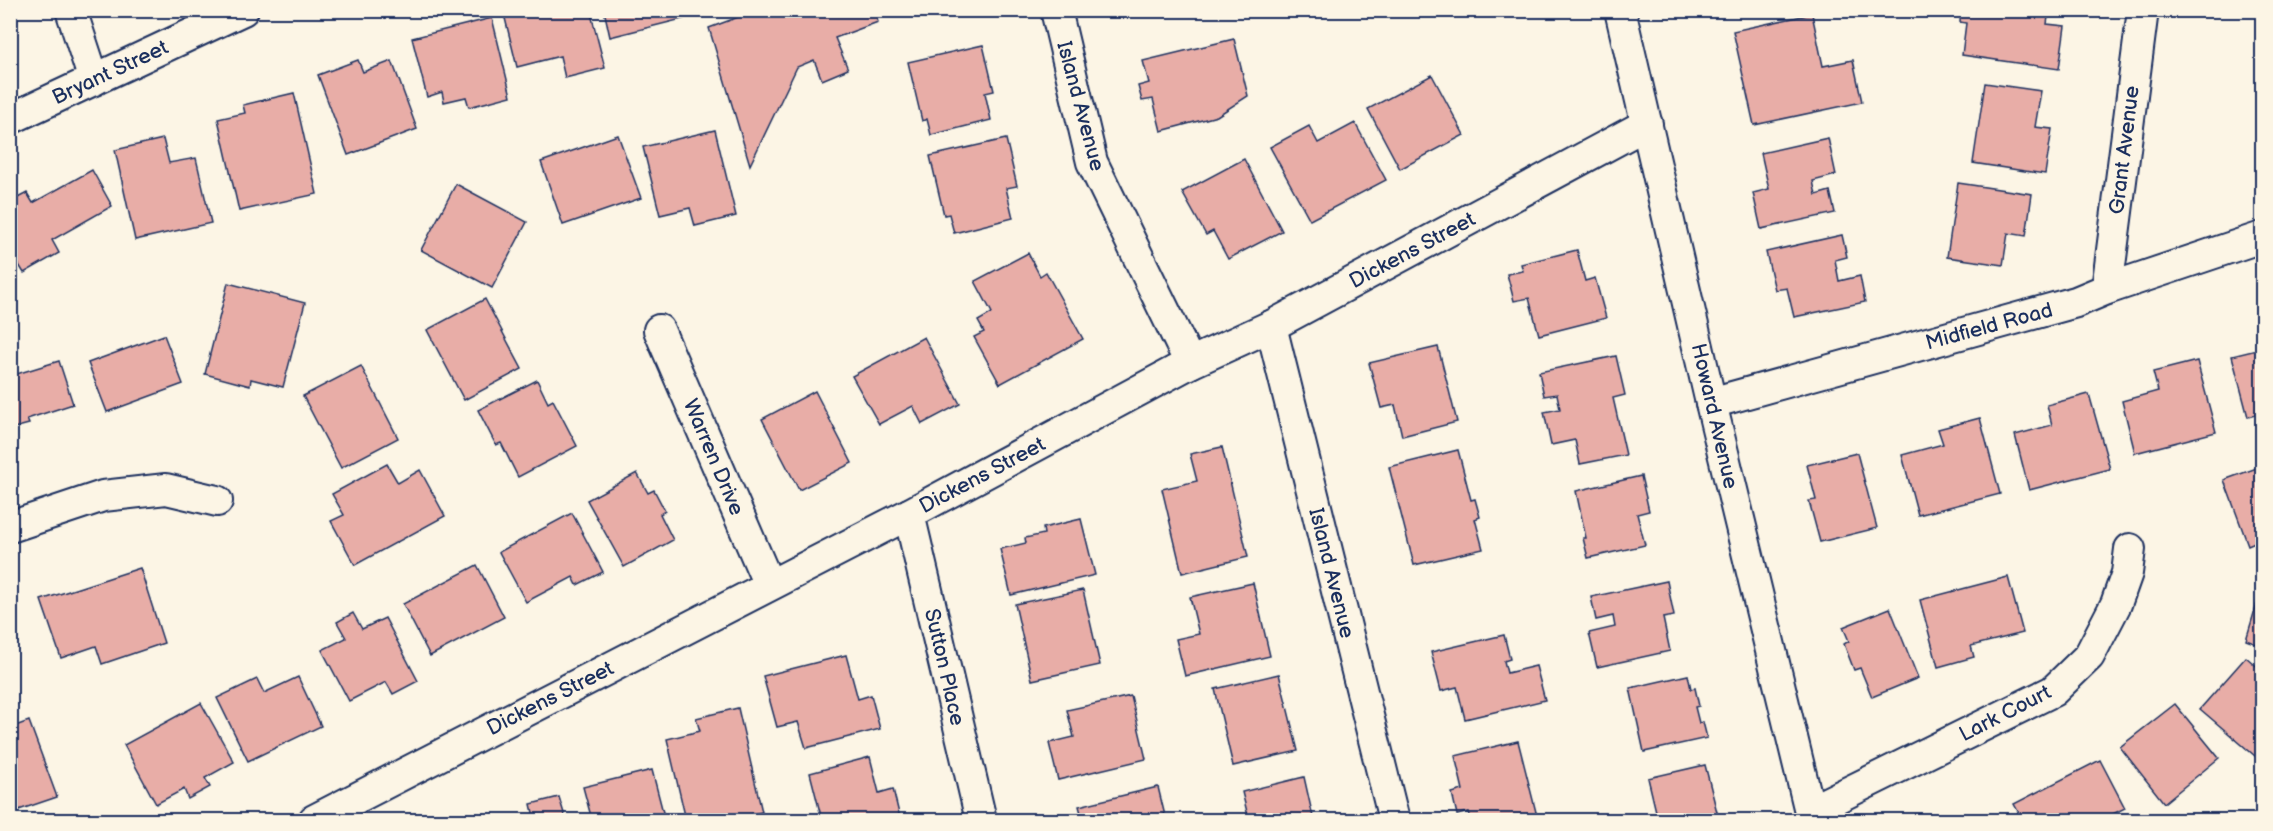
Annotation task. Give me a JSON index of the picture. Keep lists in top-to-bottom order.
{
  "streets": {
    "street": [
      "Bryant Street",
      "Island Avenue",
      "Grant Avenue",
      "Dickens Street",
      "Midfield Road",
      "Howard Avenue",
      "Warren Drive",
      "Sutton Place",
      "Lark Court"
    ]
  },
  "crossings": [
    ["Island Avenue", "Dickens Street"],
    ["Grant Avenue", "Midfield Road"],
    ["Dickens Street", "Howard Avenue"],
    ["Dickens Street", "Warren Drive"],
    ["Dickens Street", "Sutton Place"],
    ["Midfield Road", "Howard Avenue"],
    ["Howard Avenue", "Lark Court"]
  ]
}
